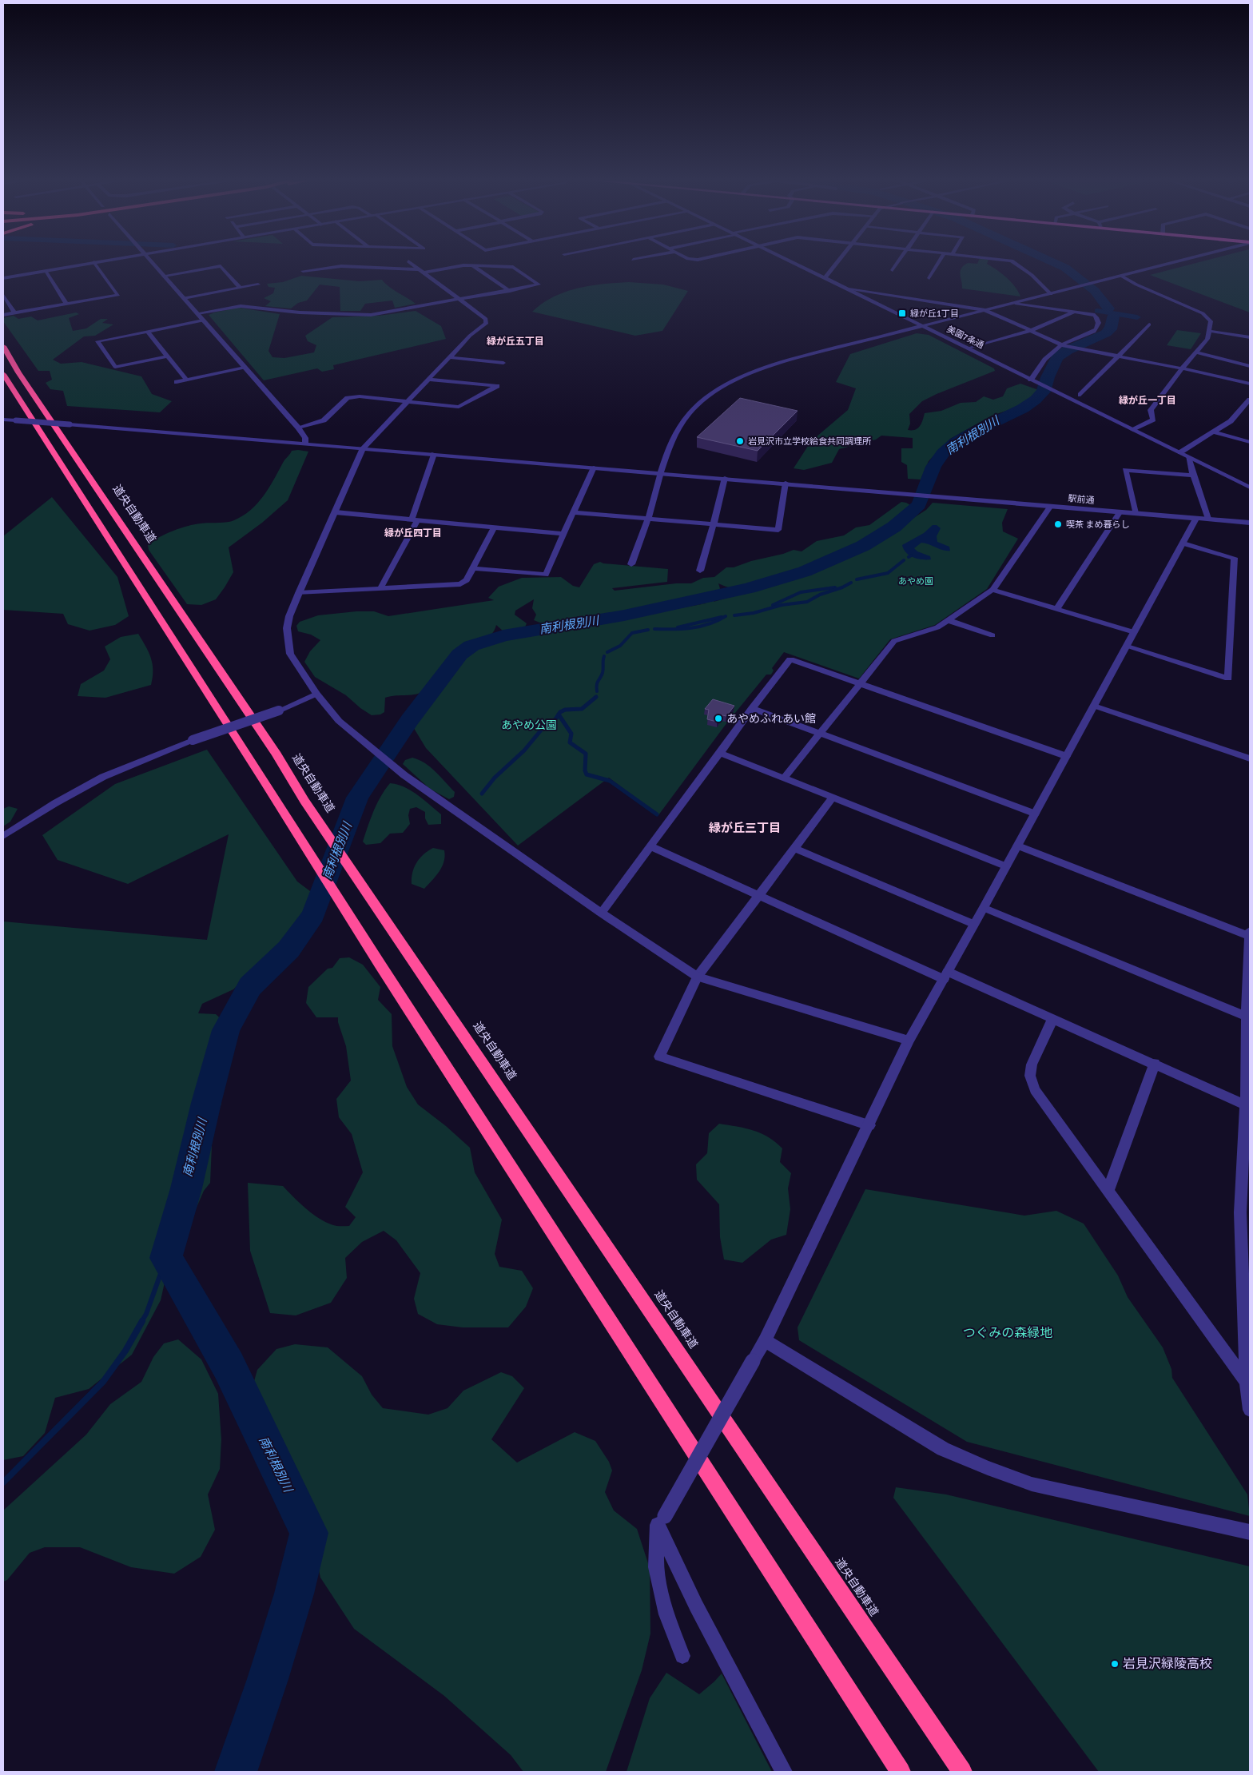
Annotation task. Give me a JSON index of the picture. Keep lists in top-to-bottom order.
{
  "streets": {
    "highway": ["道央自動車道"],
    "street": ["美園7条通", "駅前通"]
  },
  "districts": [
    "緑が丘五丁目",
    "緑が丘一丁目",
    "緑が丘四丁目",
    "緑が丘三丁目"
  ],
  "water": ["南利根別川"],
  "parks": ["あやめ園", "あやめ公園", "つぐみの森緑地"],
  "places": {
    "transit": ["緑が丘1丁目"],
    "other": [
      "岩見沢市立学校給食共同調理所",
      "喫茶 まめ暮らし",
      "あやめふれあい館",
      "岩見沢緑陵高校"
    ]
  }
}
